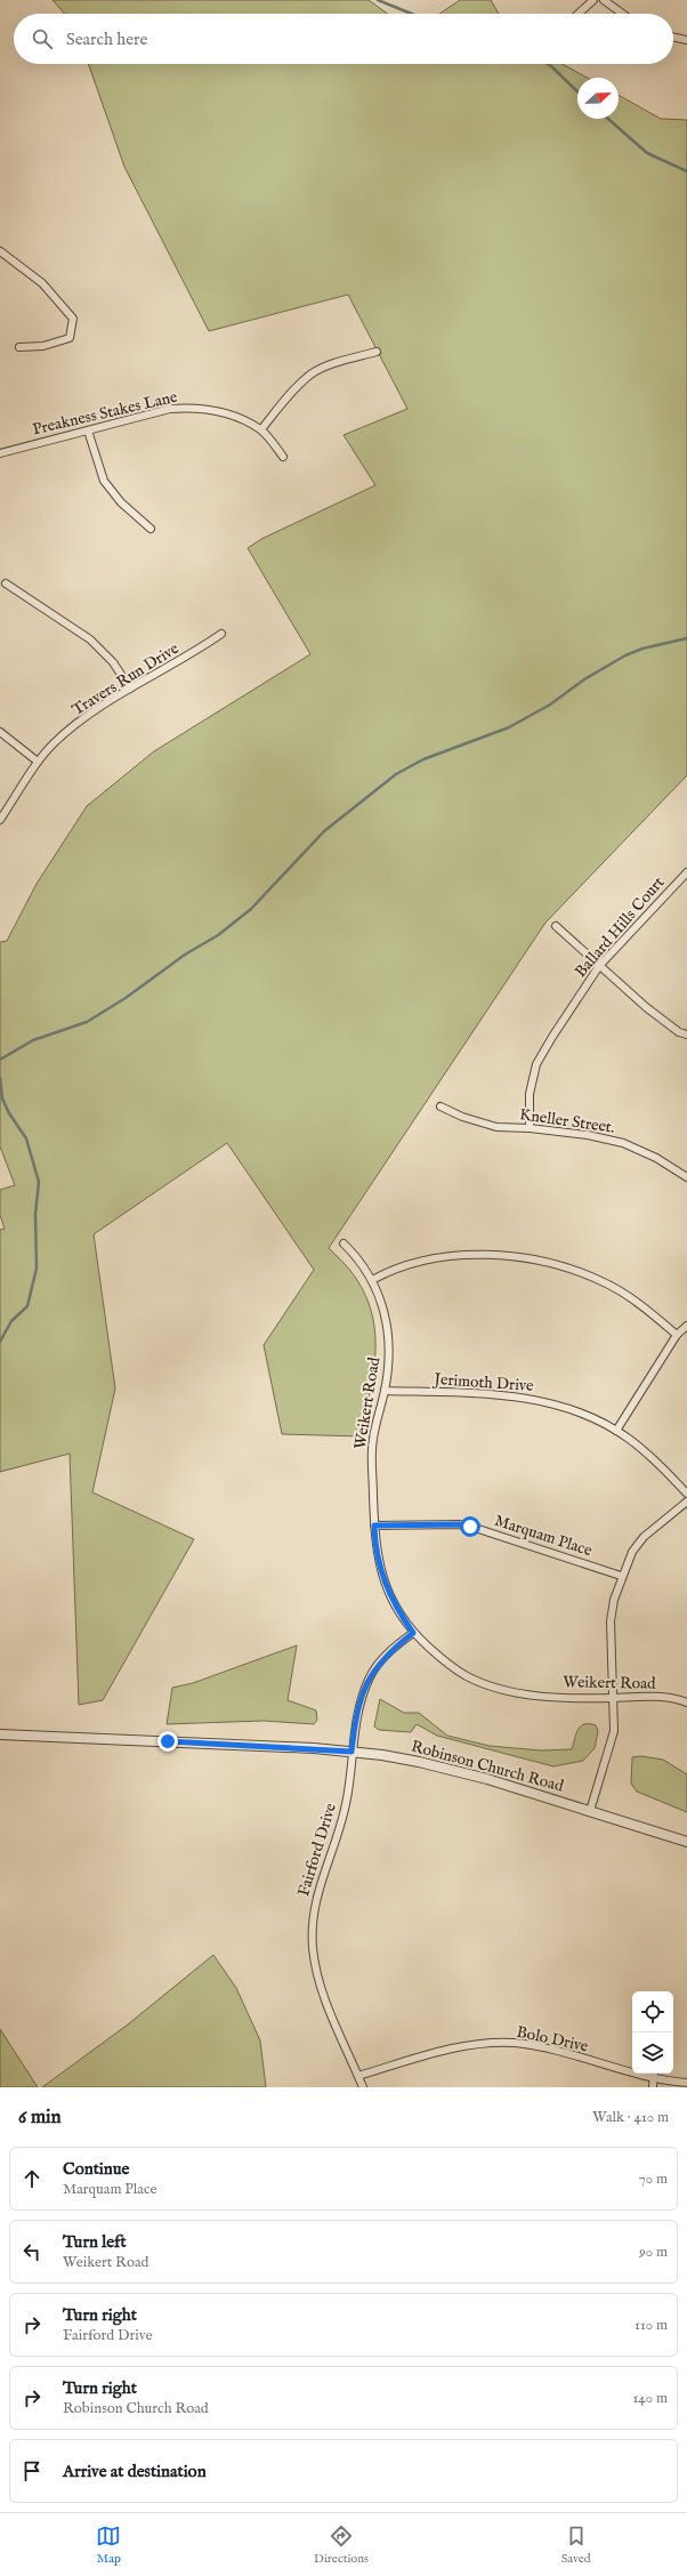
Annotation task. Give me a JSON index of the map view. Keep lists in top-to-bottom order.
{
  "streets": {
    "street": [
      "Preakness Stakes Lane",
      "Travers Run Drive",
      "Ballard Hills Court",
      "Kneller Street.",
      "Jerimoth Drive",
      "Weikert Road",
      "Marquam Place",
      "Robinson Church Road",
      "Fairford Drive",
      "Bolo Drive"
    ]
  },
  "crossings": [
    ["Ballard Hills Court", "Kneller Street."],
    ["Jerimoth Drive", "Weikert Road"],
    ["Weikert Road", "Marquam Place"],
    ["Weikert Road", "Fairford Drive"],
    ["Robinson Church Road", "Fairford Drive"],
    ["Fairford Drive", "Bolo Drive"]
  ],
  "north": "top right",
  "page": {
    "search": "Search here",
    "heading": ["6 min", "Walk · 410 m"],
    "list": [
      ["Continue", "Marquam Place", "70 m"],
      ["Turn left", "Weikert Road", "90 m"],
      ["Turn right", "Fairford Drive", "110 m"],
      ["Turn right", "Robinson Church Road", "140 m"],
      "Arrive at destination"
    ],
    "nav": ["Map", "Directions", "Saved"]
  }
}
